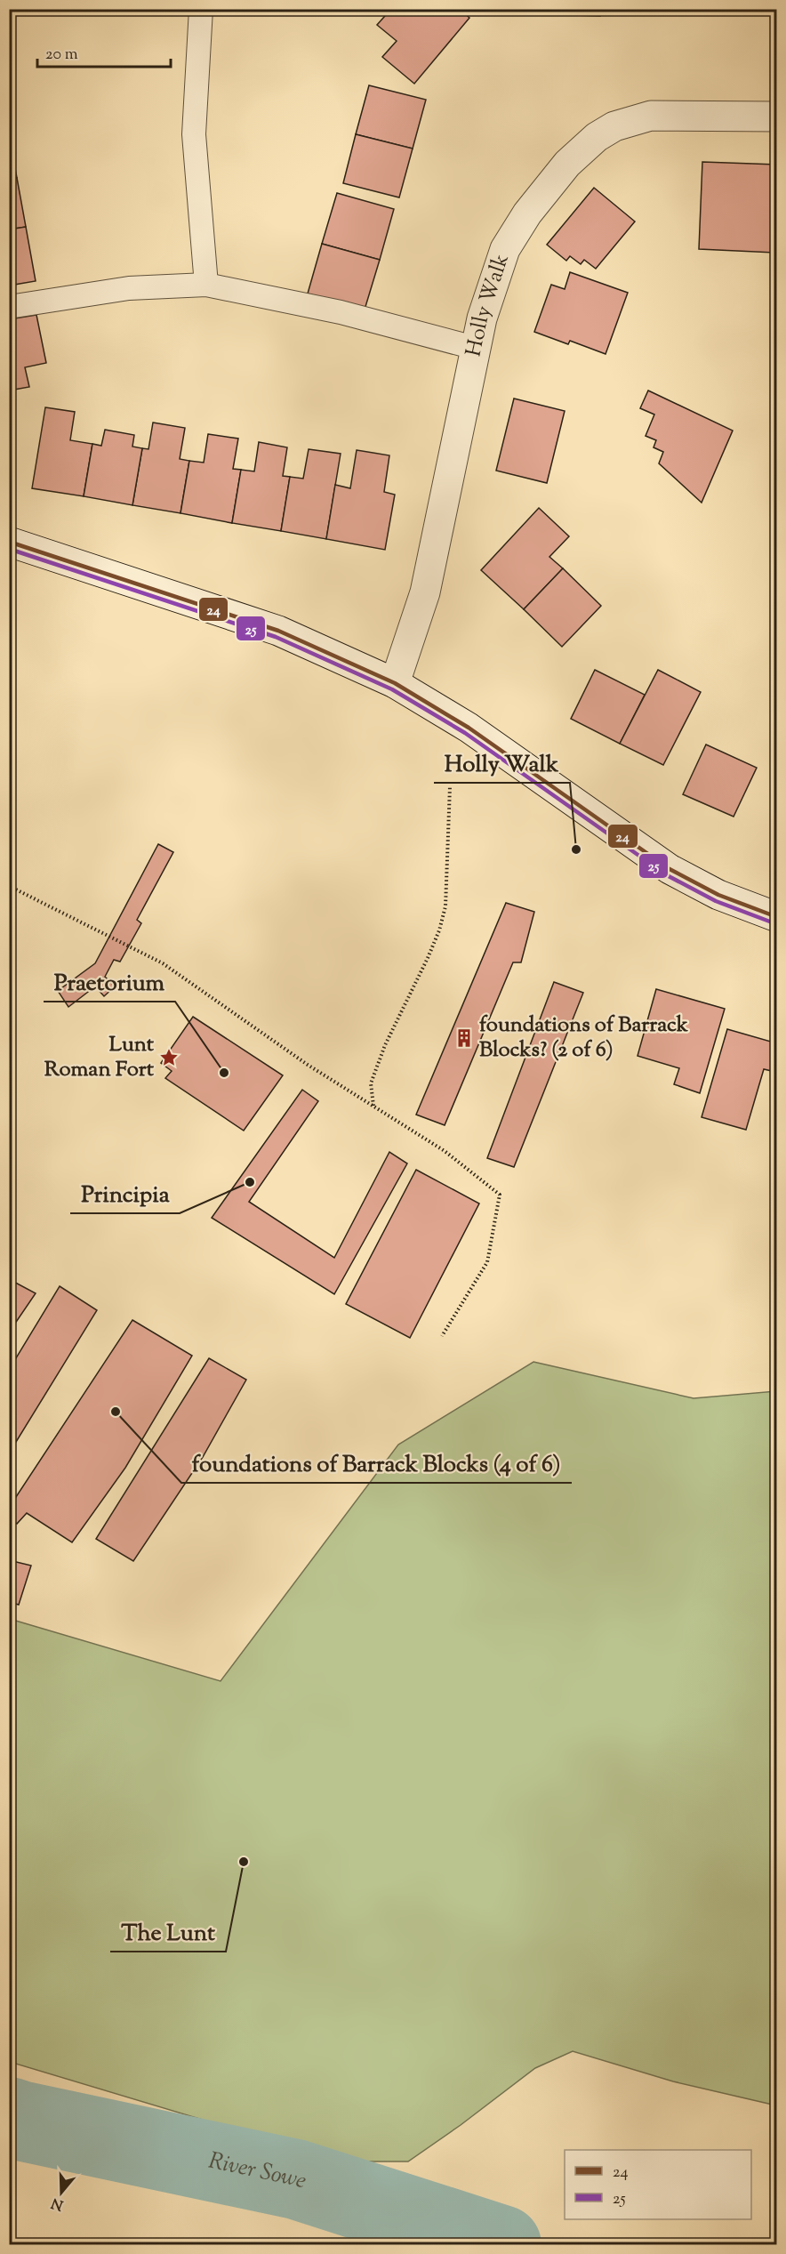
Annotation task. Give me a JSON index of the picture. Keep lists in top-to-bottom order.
{
  "streets": {
    "street": ["Holly Walk"]
  },
  "water": ["River Sowe"],
  "places": {
    "other": [
      "Holly Walk",
      "Praetorium",
      "Principia",
      "foundations of Barrack Blocks (4 of 6)",
      "The Lunt"
    ],
    "building": ["foundations of Barrack Blocks? (2 of 6)"],
    "place": ["Lunt Roman Fort"]
  },
  "lines": ["transit line 24", "transit line 25"],
  "legend": ["24", "25"],
  "scale_bar": "20 m",
  "north": "bottom"
}
